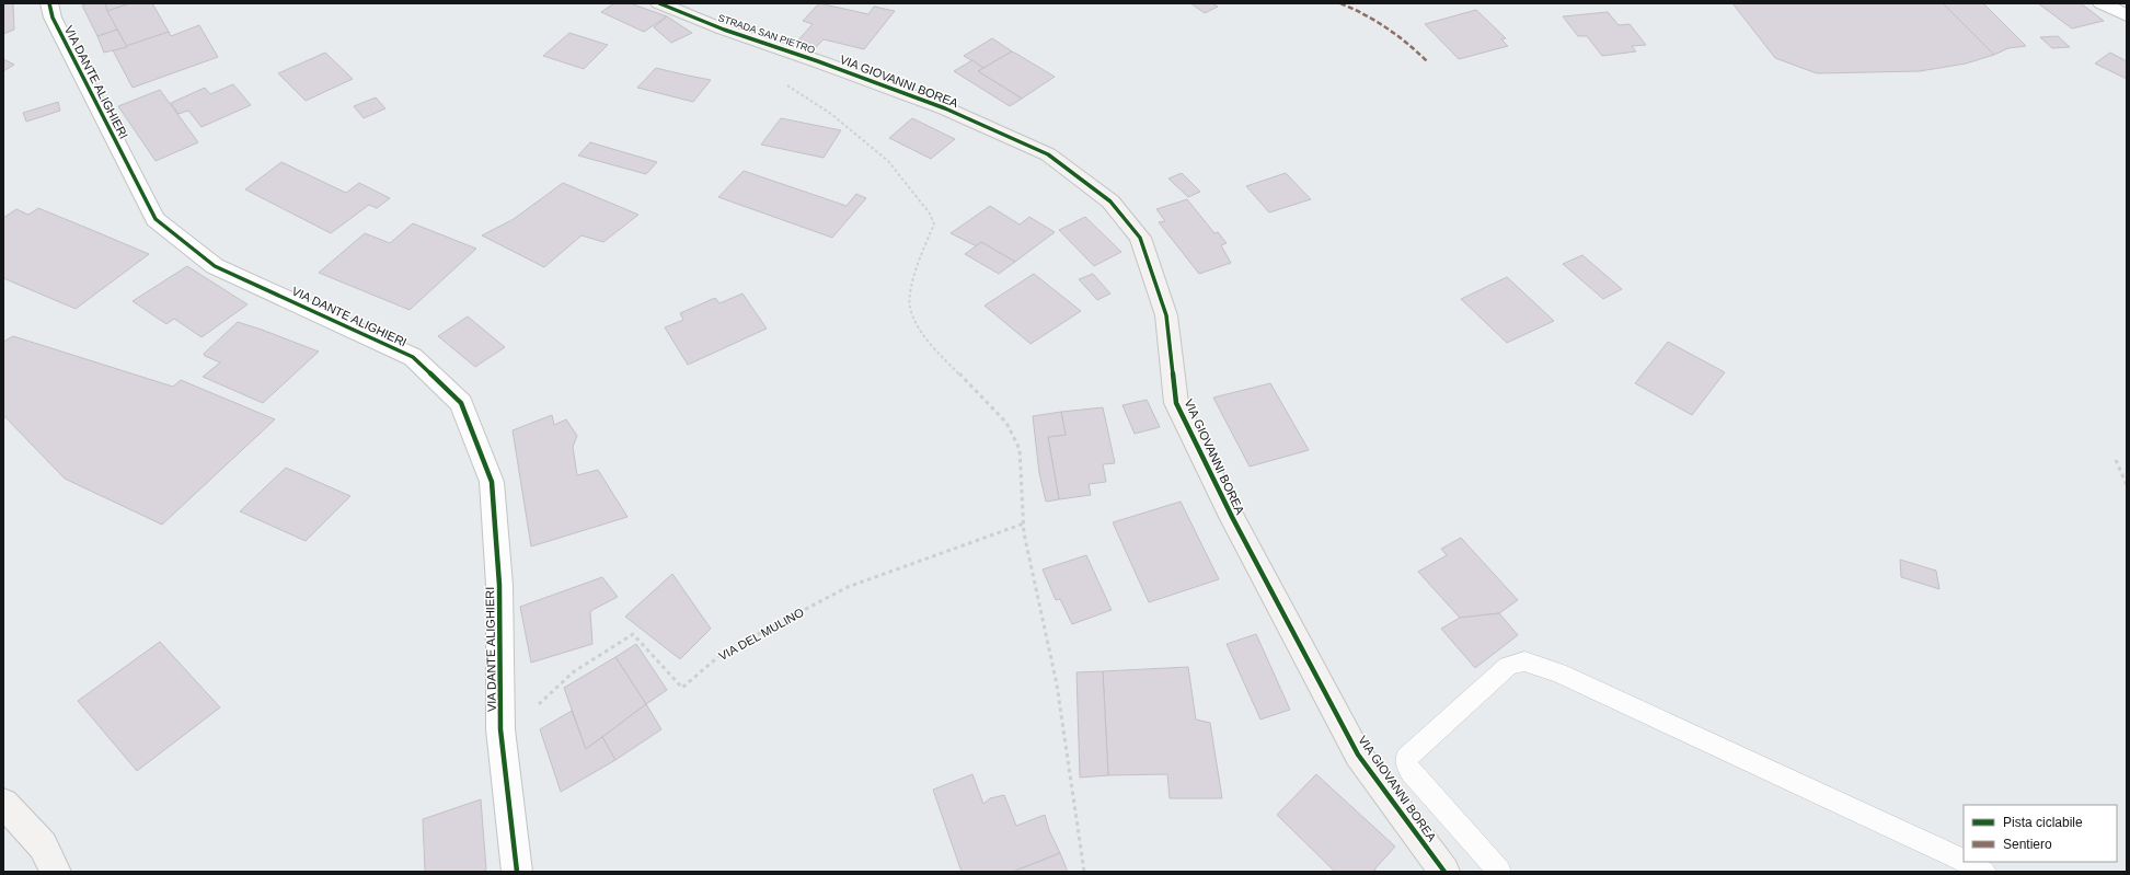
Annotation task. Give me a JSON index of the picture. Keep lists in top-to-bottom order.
{
  "streets": {
    "street": ["STRADA SAN PIETRO", "VIA GIOVANNI BOREA", "VIA DANTE ALIGHIERI"],
    "path": ["VIA DEL MULINO"]
  },
  "crossings": [
    ["STRADA SAN PIETRO", "VIA GIOVANNI BOREA"],
    ["VIA DANTE ALIGHIERI", "VIA DEL MULINO"]
  ],
  "legend": ["Pista ciclabile", "Sentiero"]
}
